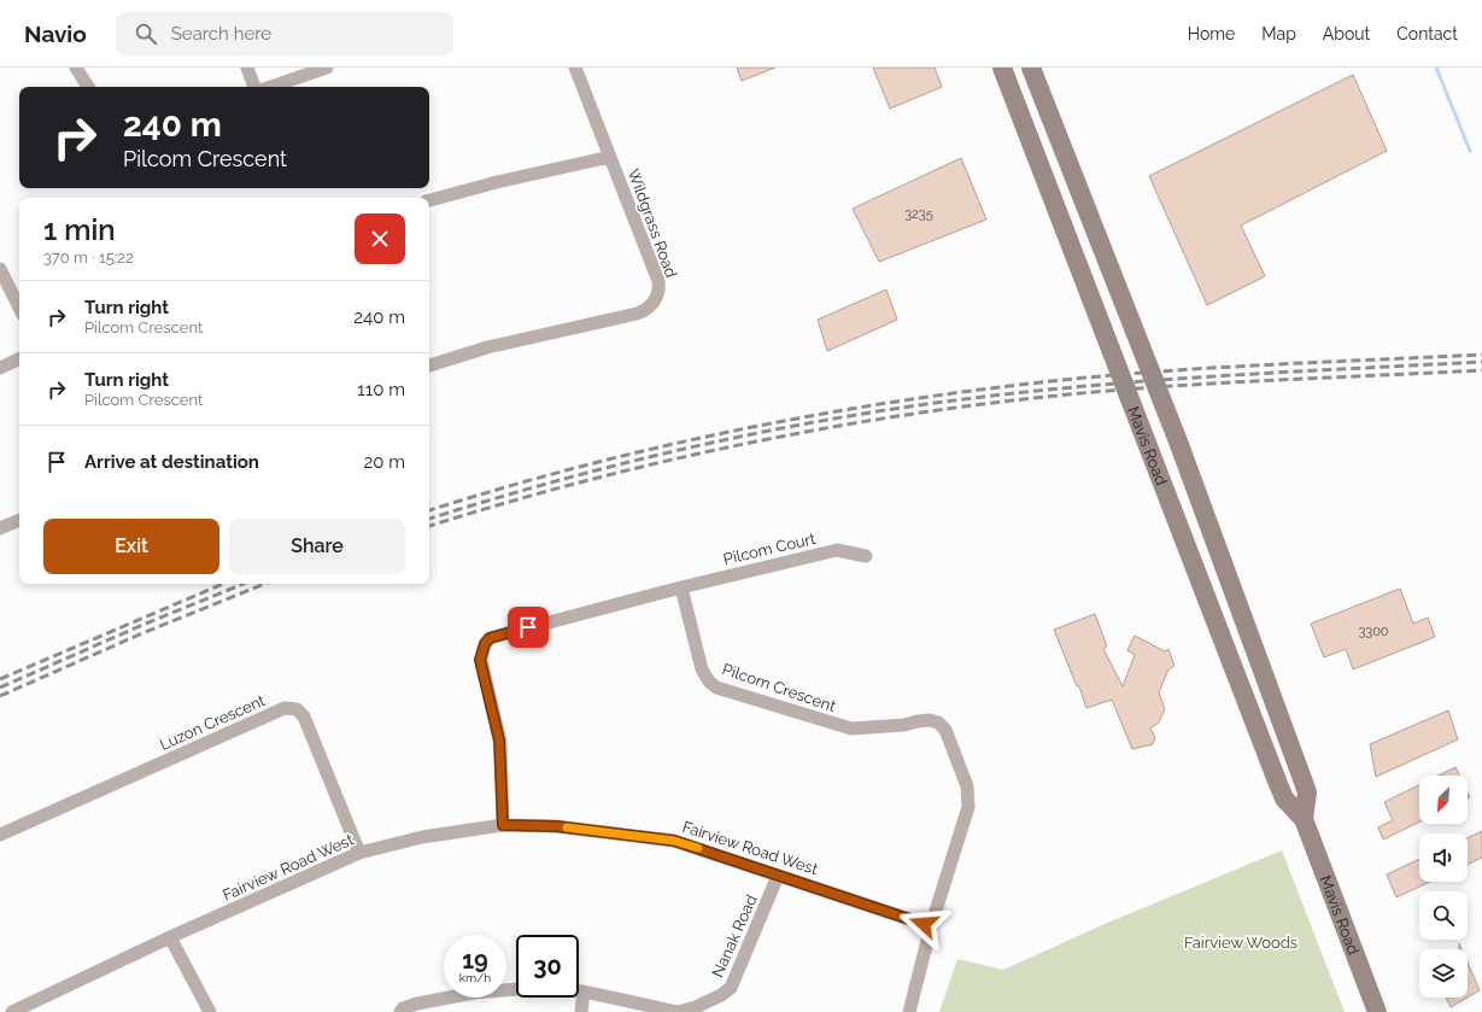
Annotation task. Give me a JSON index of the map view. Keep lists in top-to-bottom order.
{
  "streets": {
    "main road": ["Mavis Road"],
    "street": [
      "Wildgrass Road",
      "Pilcom Court",
      "Pilcom Crescent",
      "Luzon Crescent",
      "Fairview Road West",
      "Nanak Road"
    ]
  },
  "crossings": [
    ["Pilcom Court", "Pilcom Crescent"],
    ["Pilcom Crescent", "Fairview Road West"],
    ["Luzon Crescent", "Fairview Road West"],
    ["Fairview Road West", "Nanak Road"]
  ],
  "parks": ["Fairview Woods"],
  "house_numbers": ["3235", "3300"],
  "north": "bottom left",
  "page": {
    "header": "Navio",
    "search": "Search here",
    "nav": [
      "Home",
      "Map",
      "About",
      "Contact"
    ],
    "turn": ["240 m", "Pilcom Crescent"],
    "heading": ["1 min", "370 m · 15:22"],
    "list": [
      {
        "name": "Turn right",
        "note": "Pilcom Crescent",
        "value": "240 m"
      },
      {
        "name": "Turn right",
        "note": "Pilcom Crescent",
        "value": "110 m"
      },
      {
        "name": "Arrive at destination",
        "value": "20 m"
      }
    ],
    "buttons": ["Exit", "Share"],
    "speed": "19 km/h",
    "limit": "30"
  }
}
